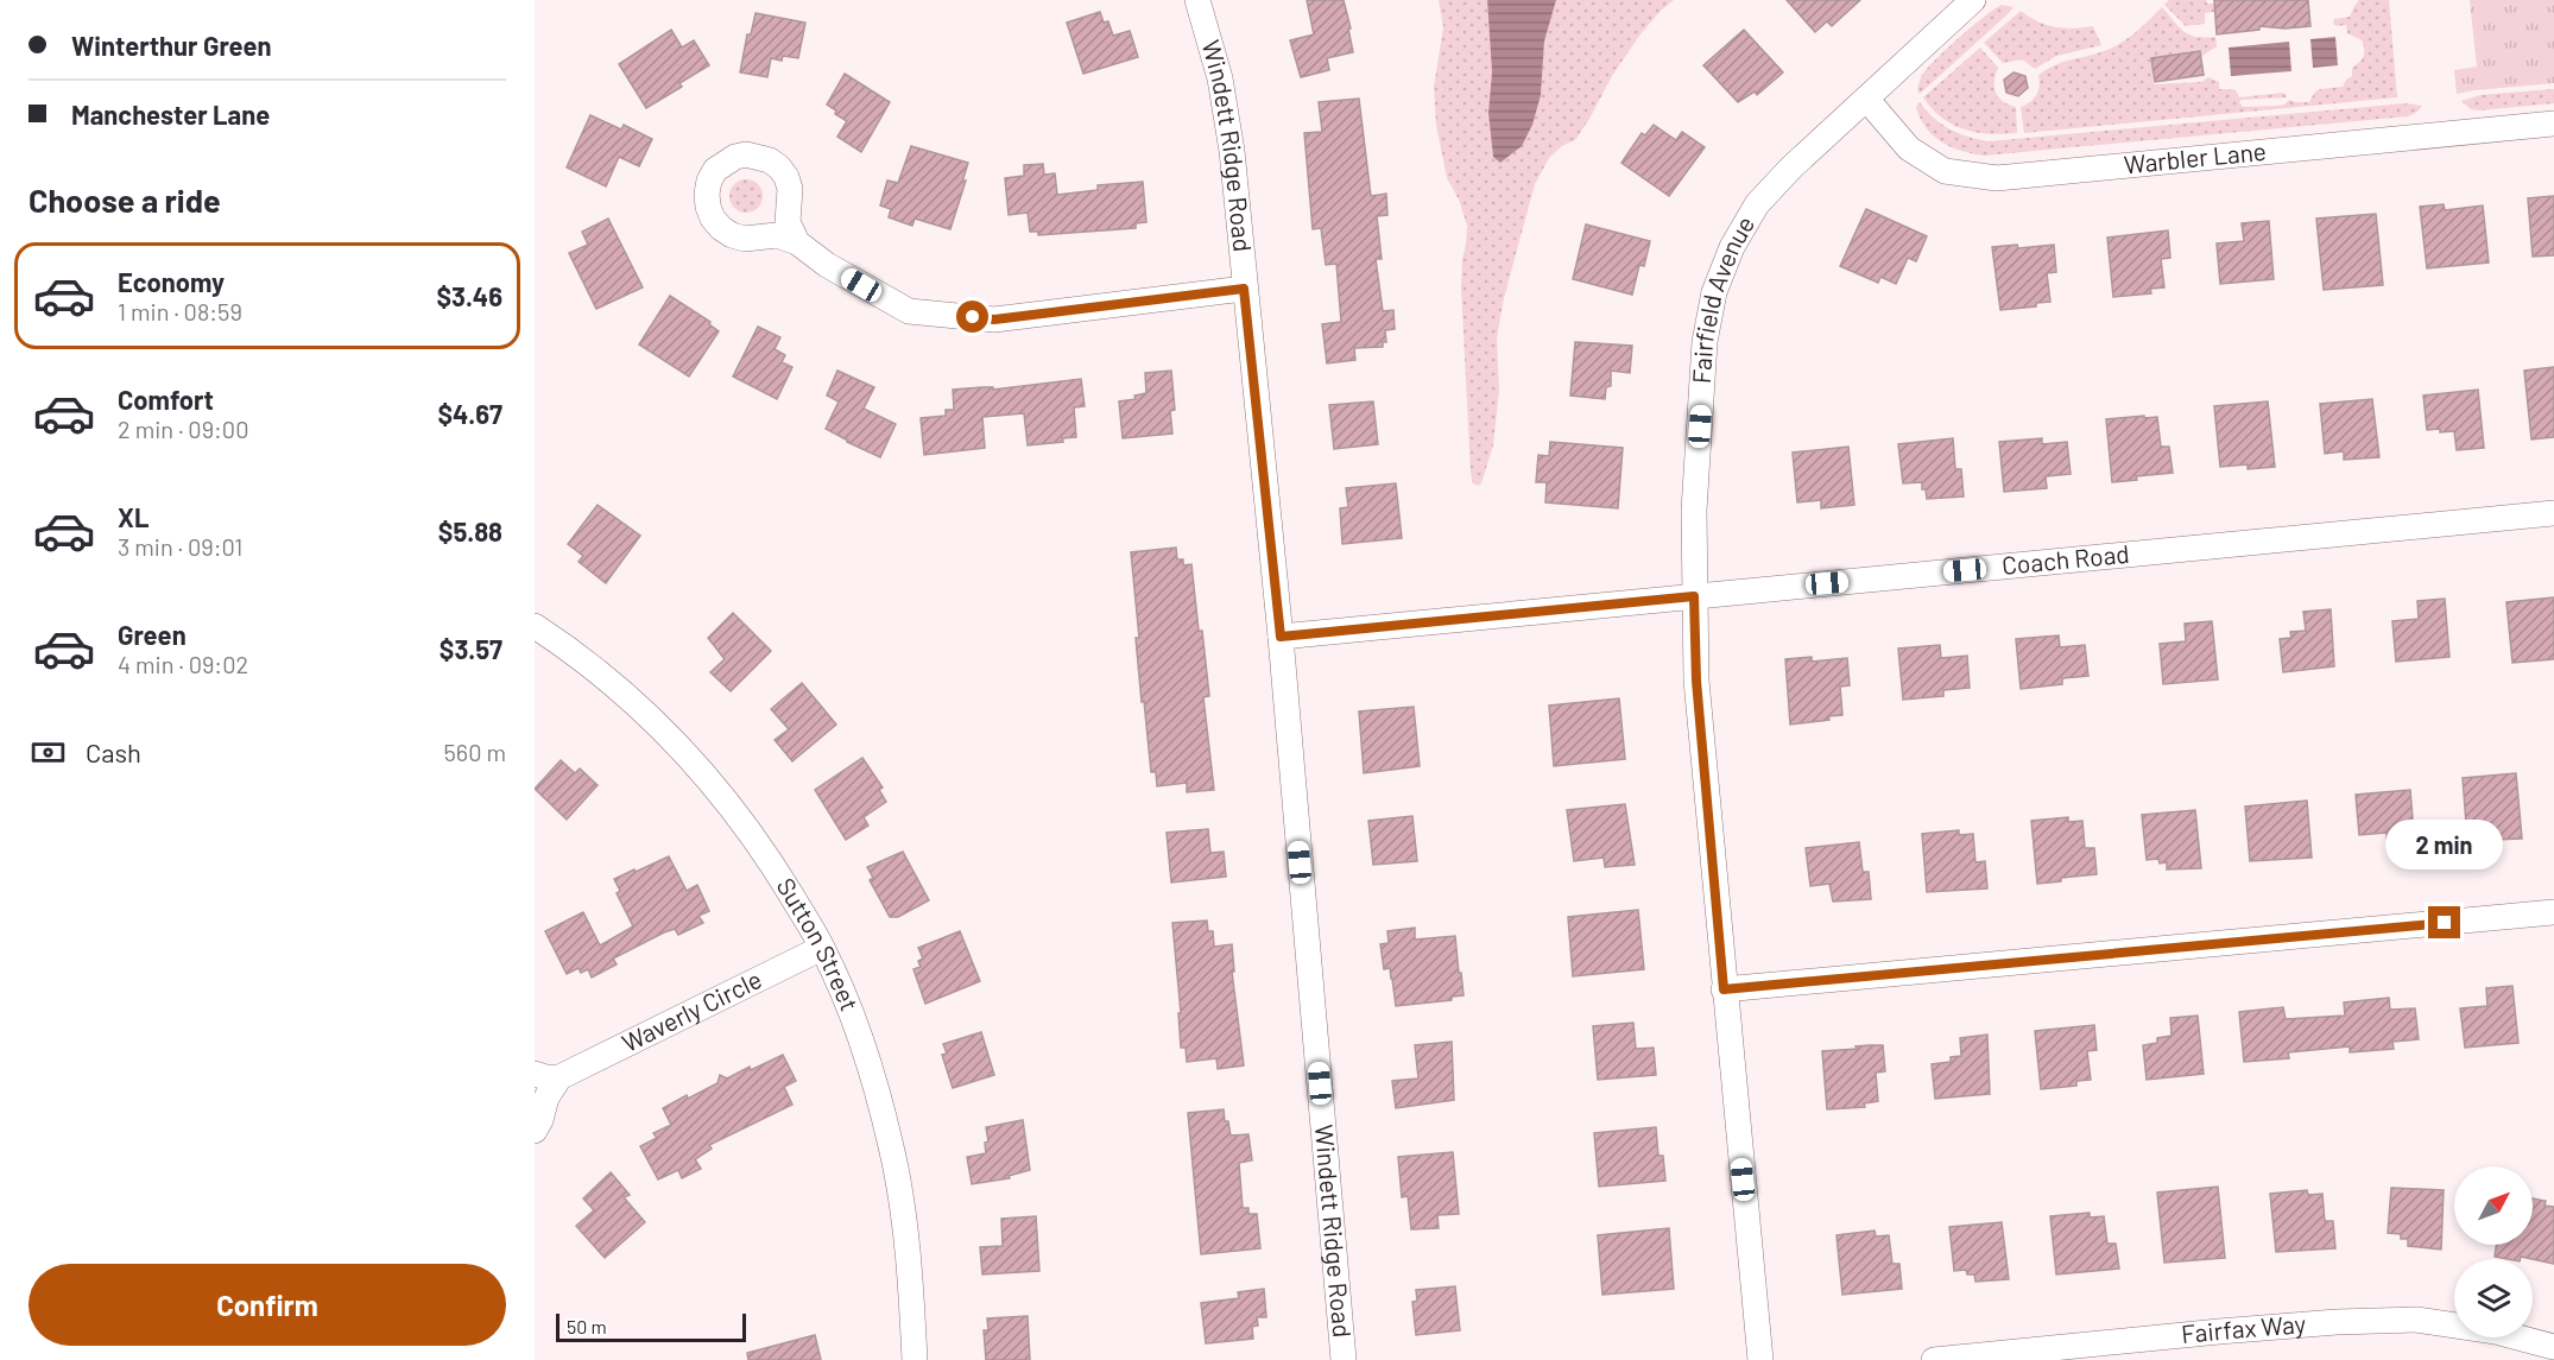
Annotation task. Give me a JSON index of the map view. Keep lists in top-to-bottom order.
{
  "streets": {
    "street": [
      "Windett Ridge Road",
      "Warbler Lane",
      "Fairfield Avenue",
      "Coach Road",
      "Sutton Street",
      "Waverly Circle",
      "Fairfax Way"
    ]
  },
  "crossings": [
    ["Windett Ridge Road", "Coach Road"],
    ["Warbler Lane", "Fairfield Avenue"],
    ["Fairfield Avenue", "Coach Road"],
    ["Sutton Street", "Waverly Circle"]
  ],
  "scale_bar": "50 m",
  "north": "top right",
  "page": {
    "banner": ["Winterthur Green", "Manchester Lane"],
    "heading": "Choose a ride",
    "list": [
      {
        "name": "Economy",
        "note": "1 min · 08:59",
        "value": "$3.46"
      },
      {
        "name": "Comfort",
        "note": "2 min · 09:00",
        "value": "$4.67"
      },
      {
        "name": "XL",
        "note": "3 min · 09:01",
        "value": "$5.88"
      },
      {
        "name": "Green",
        "note": "4 min · 09:02",
        "value": "$3.57"
      }
    ],
    "pay": ["Cash", "560 m"],
    "bubble": "2 min",
    "buttons": "Confirm",
    "scale": "50 m"
  }
}
